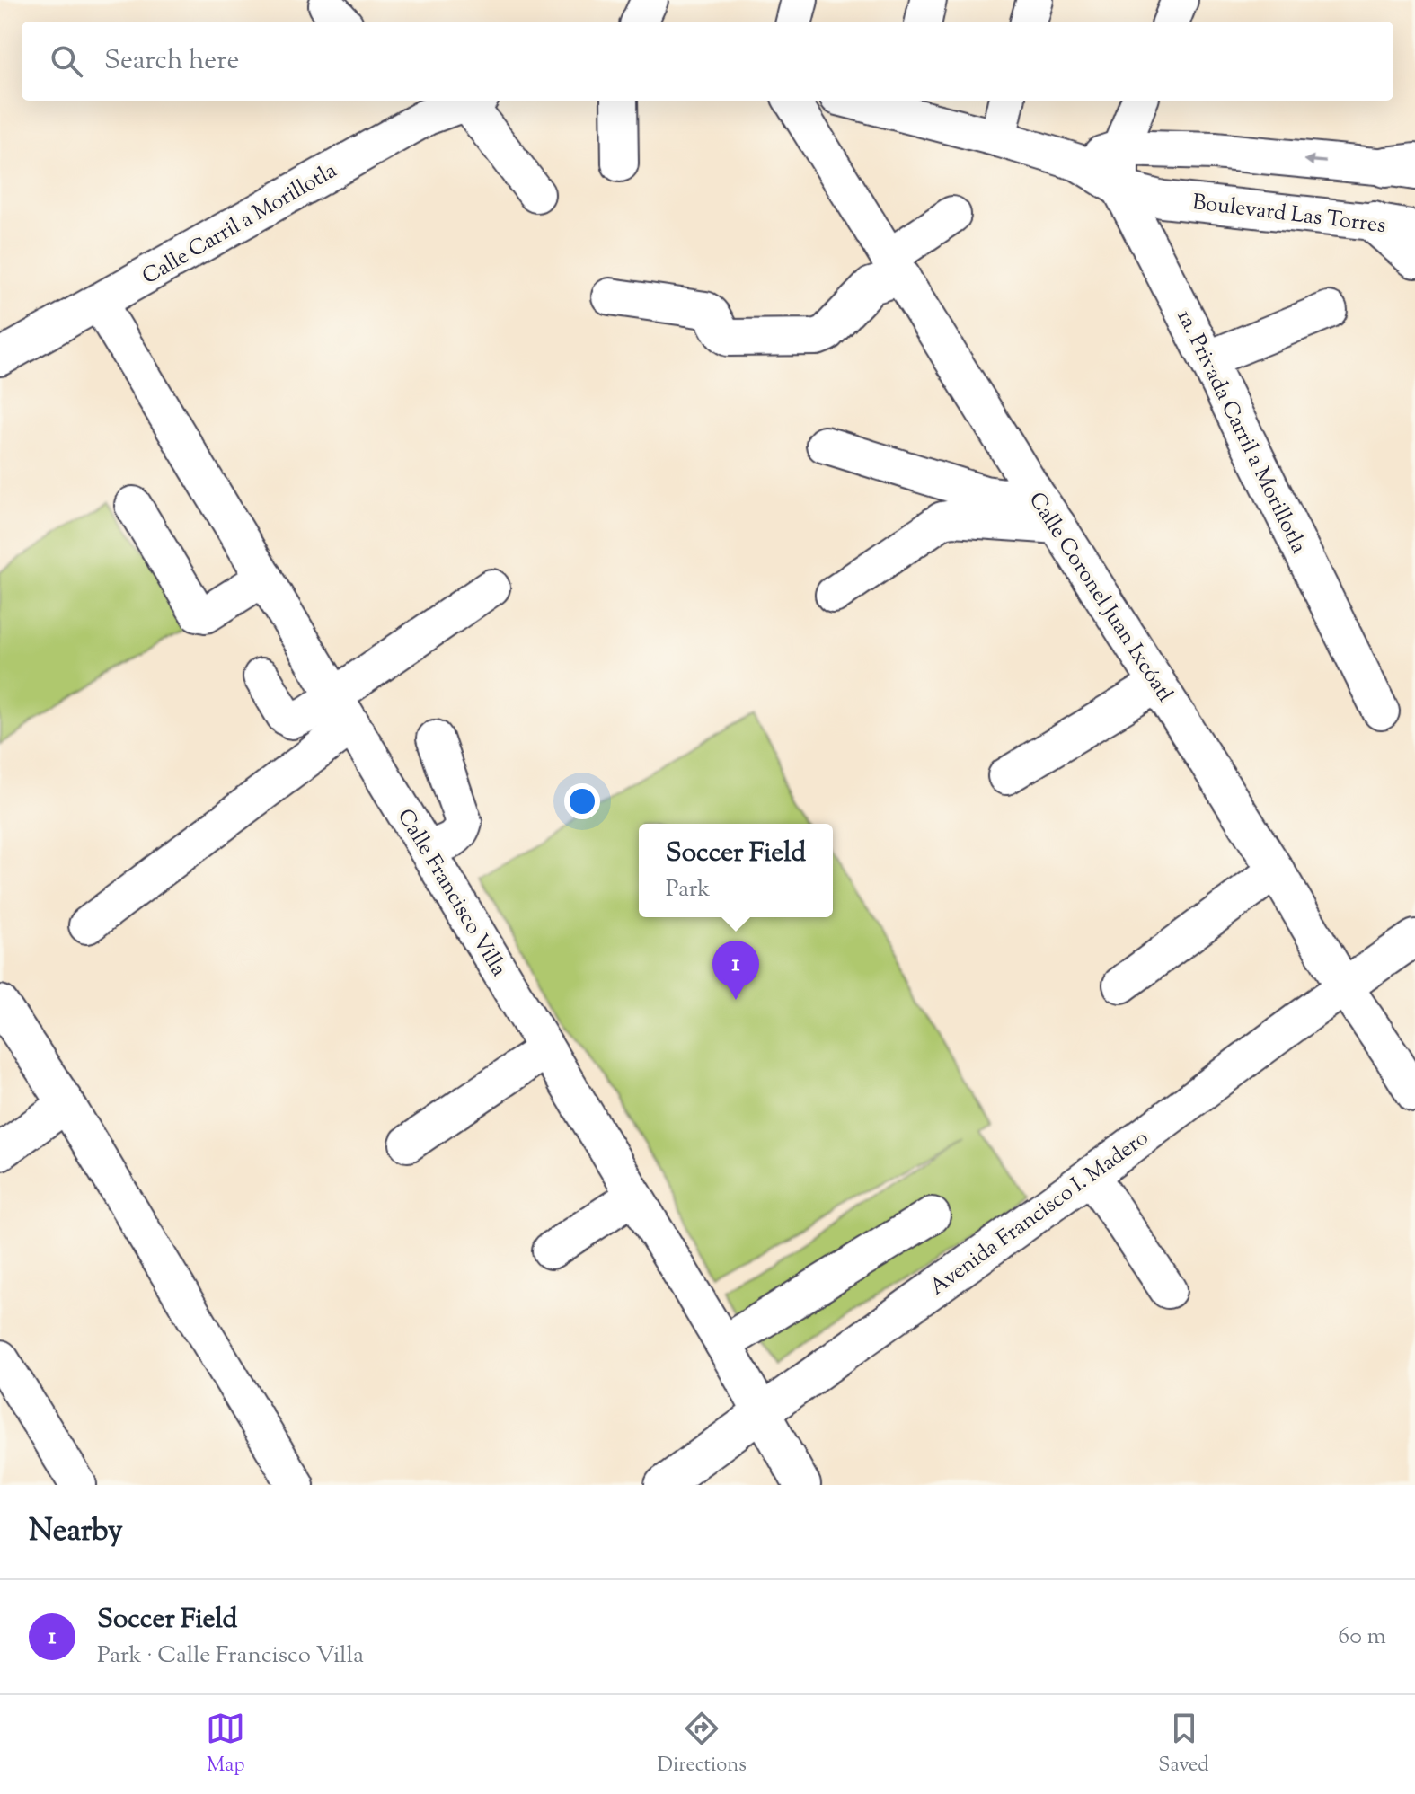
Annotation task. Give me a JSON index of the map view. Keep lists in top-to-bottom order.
{
  "streets": {
    "street": [
      "Boulevard Las Torres",
      "Calle Carril a Morillotla",
      "1a. Privada Carril a Morillotla",
      "Calle Coronel Juan Ixcóatl",
      "Calle Francisco Villa",
      "Avenida Francisco I. Madero"
    ]
  },
  "crossings": [
    ["Boulevard Las Torres", "1a. Privada Carril a Morillotla"],
    ["Calle Carril a Morillotla", "Calle Francisco Villa"],
    ["Calle Coronel Juan Ixcóatl", "Avenida Francisco I. Madero"],
    ["Calle Francisco Villa", "Avenida Francisco I. Madero"]
  ],
  "page": {
    "search": "Search here",
    "popup": ["Soccer Field", "Park"],
    "pins": "1",
    "heading": "Nearby",
    "list": [
      {
        "mark": "1",
        "name": "Soccer Field",
        "note": "Park · Calle Francisco Villa",
        "value": "60 m"
      }
    ],
    "nav": ["Map", "Directions", "Saved"]
  }
}
